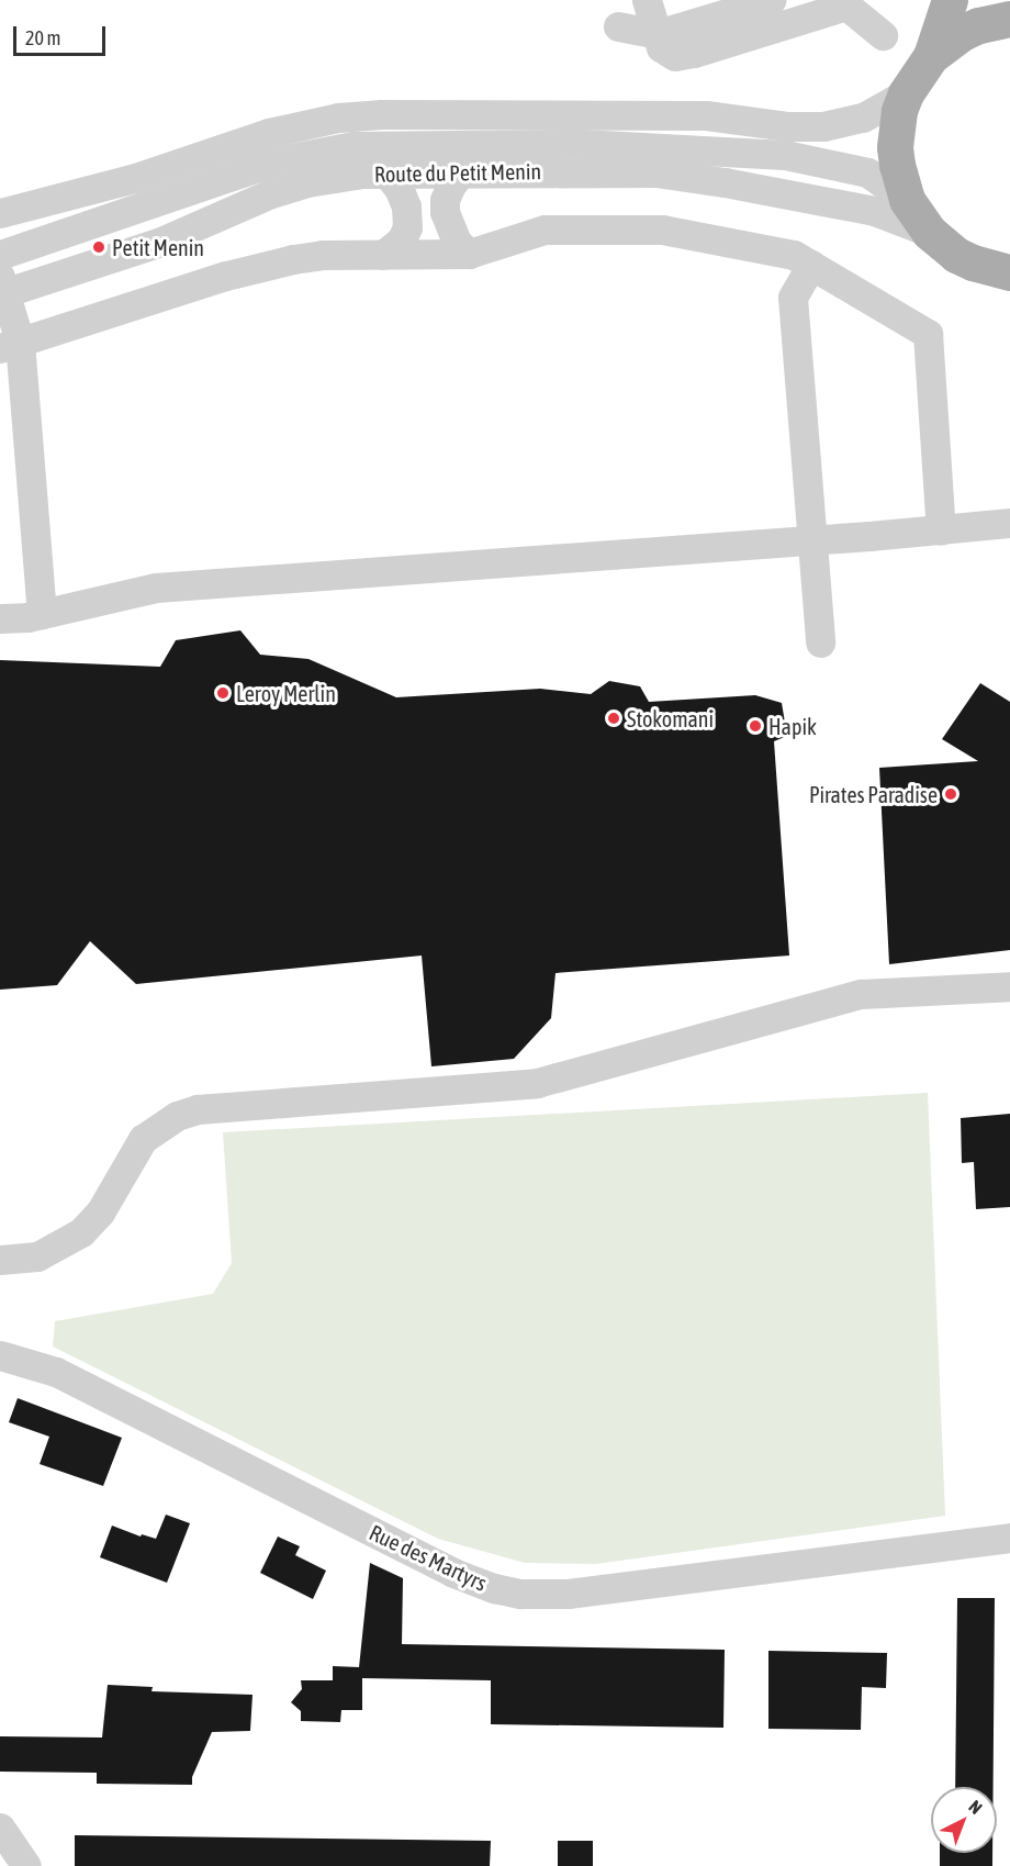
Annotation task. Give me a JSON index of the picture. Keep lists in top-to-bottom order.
{
  "streets": {
    "street": ["Route du Petit Menin", "Rue des Martyrs"]
  },
  "places": [
    "Petit Menin",
    "Leroy Merlin",
    "Stokomani",
    "Hapik",
    "Pirates Paradise"
  ],
  "scale_bar": "20 m",
  "north": "top right"
}
